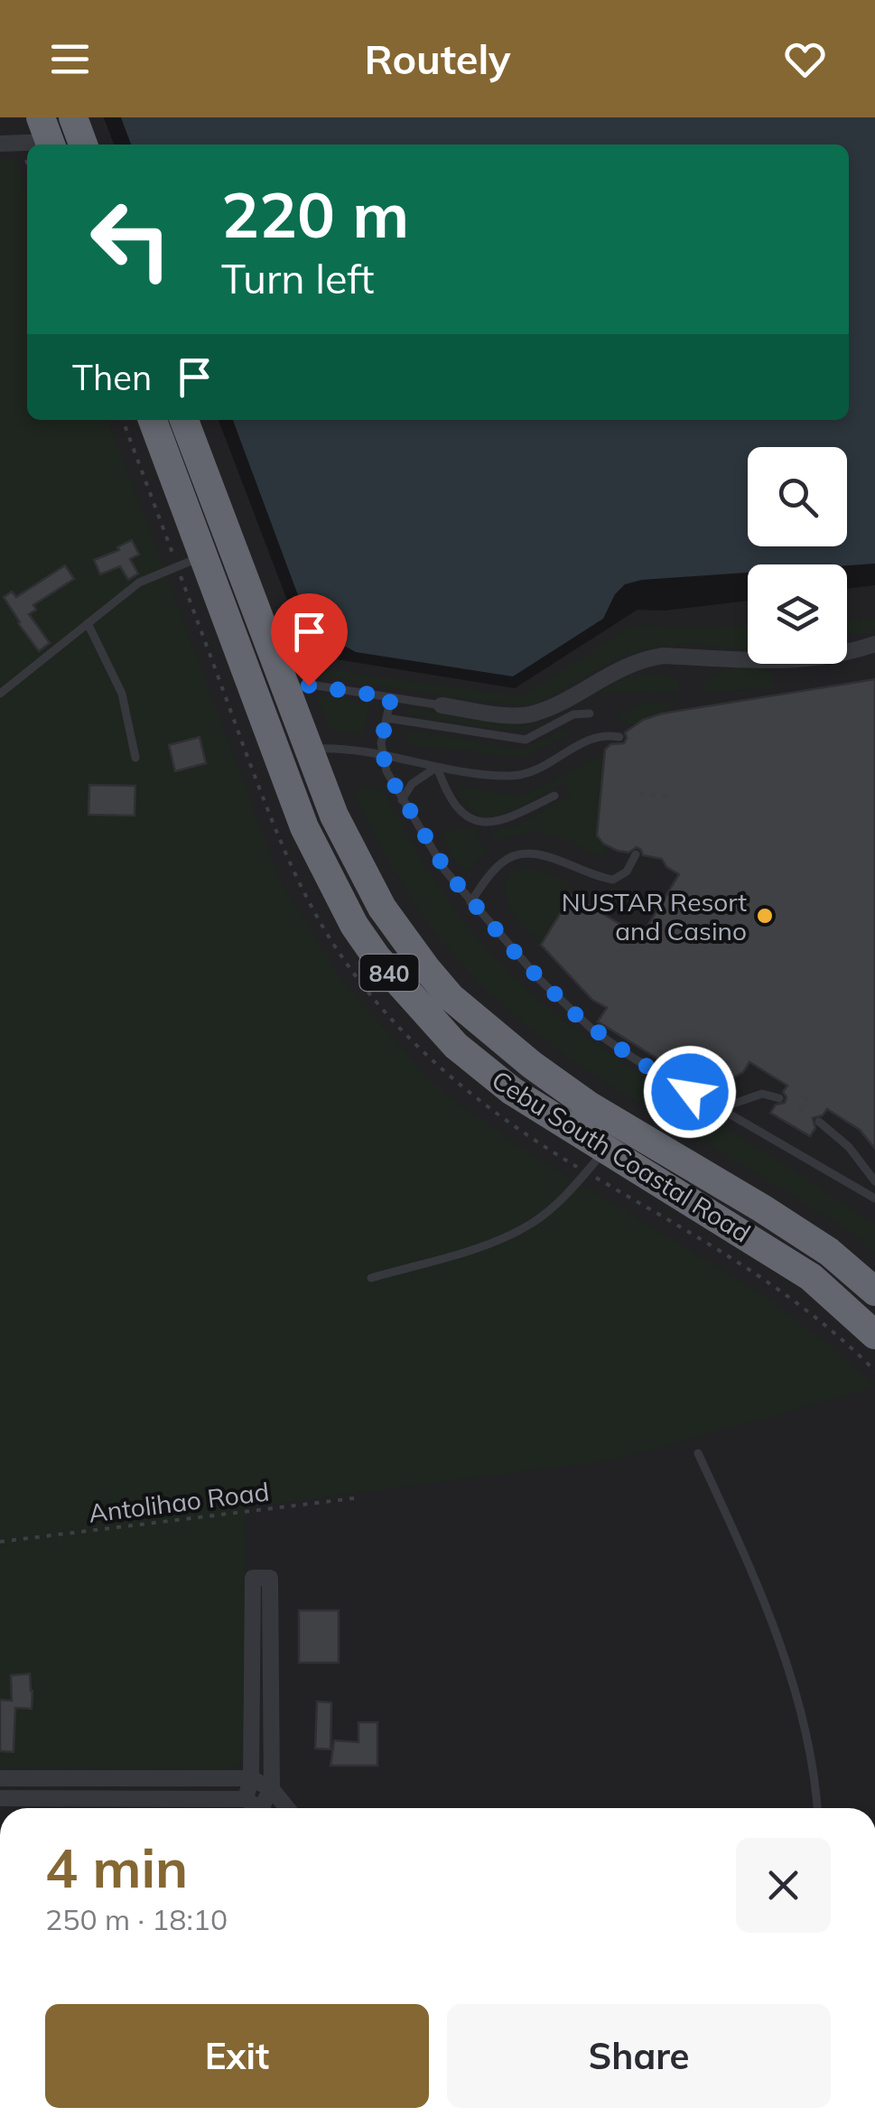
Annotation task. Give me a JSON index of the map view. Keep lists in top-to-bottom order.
{
  "streets": {
    "highway": ["840", "Cebu South Coastal Road"],
    "path": ["Antolihao Road"]
  },
  "places": ["NUSTAR Resort and Casino"],
  "page": {
    "header": "Routely",
    "turn": ["220 m", "Turn left"],
    "then": "Then",
    "heading": ["4 min", "250 m · 18:10"],
    "buttons": ["Exit", "Share"]
  }
}
